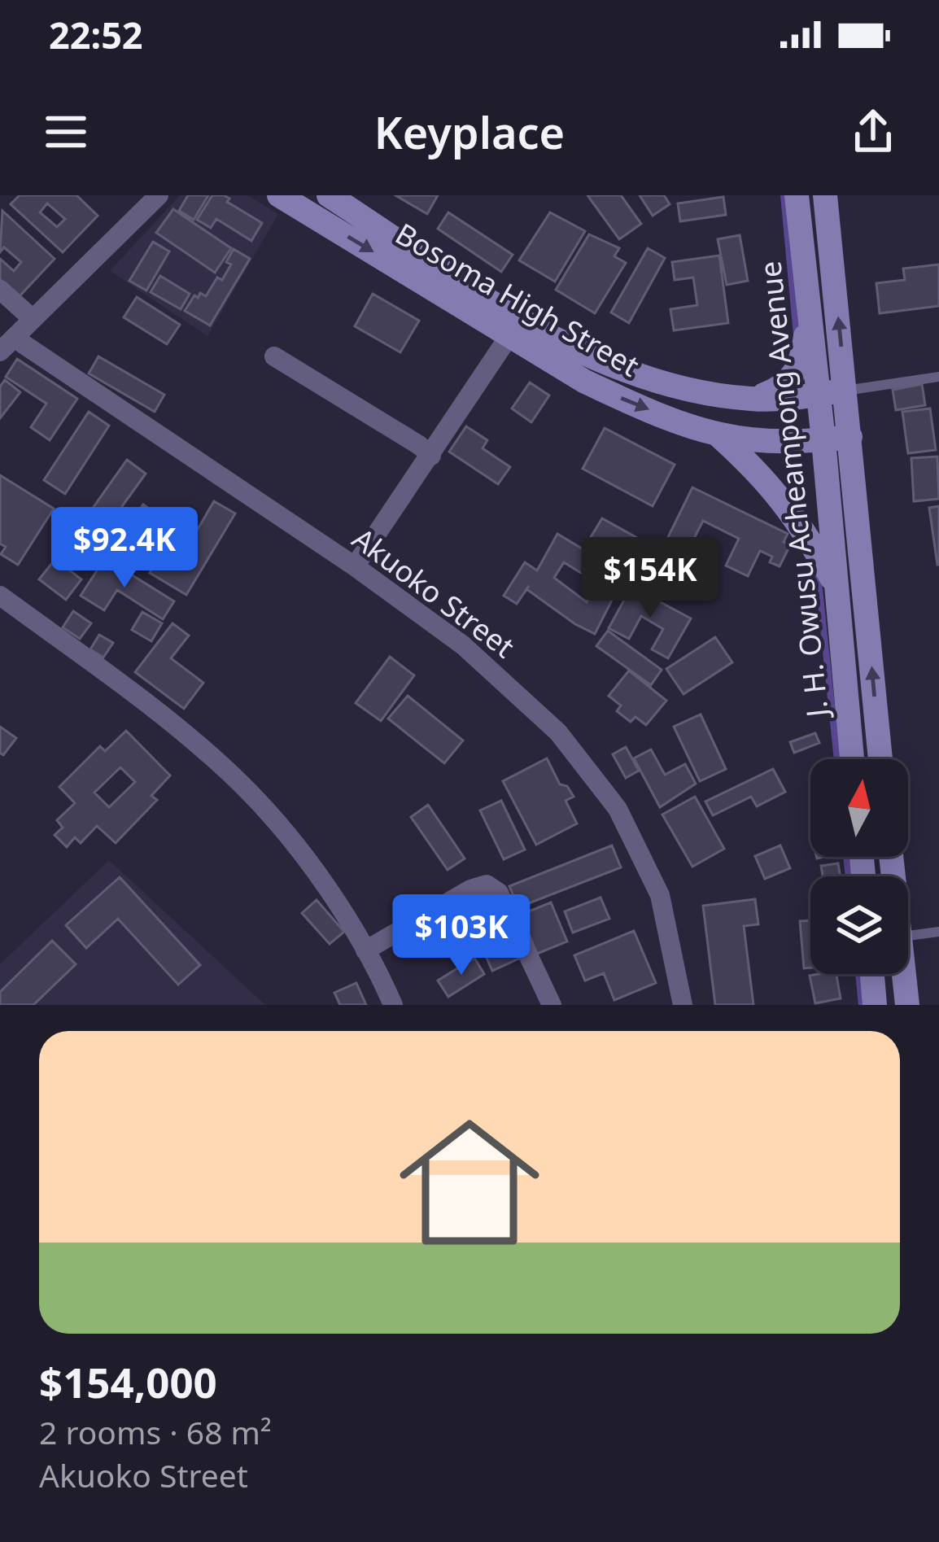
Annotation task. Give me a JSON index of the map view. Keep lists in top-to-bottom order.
{
  "streets": {
    "street": ["Bosoma High Street", "J. H. Owusu Acheampong Avenue", "Akuoko Street"]
  },
  "crossings": [
    ["Bosoma High Street", "J. H. Owusu Acheampong Avenue"]
  ],
  "north": "top",
  "page": {
    "status": "22:52",
    "header": "Keyplace",
    "price": ["$92.4K", "$154K", "$103K"],
    "list": [
      {
        "name": "$154,000",
        "note": "2 rooms · 68 m² · Akuoko Street"
      }
    ]
  }
}
